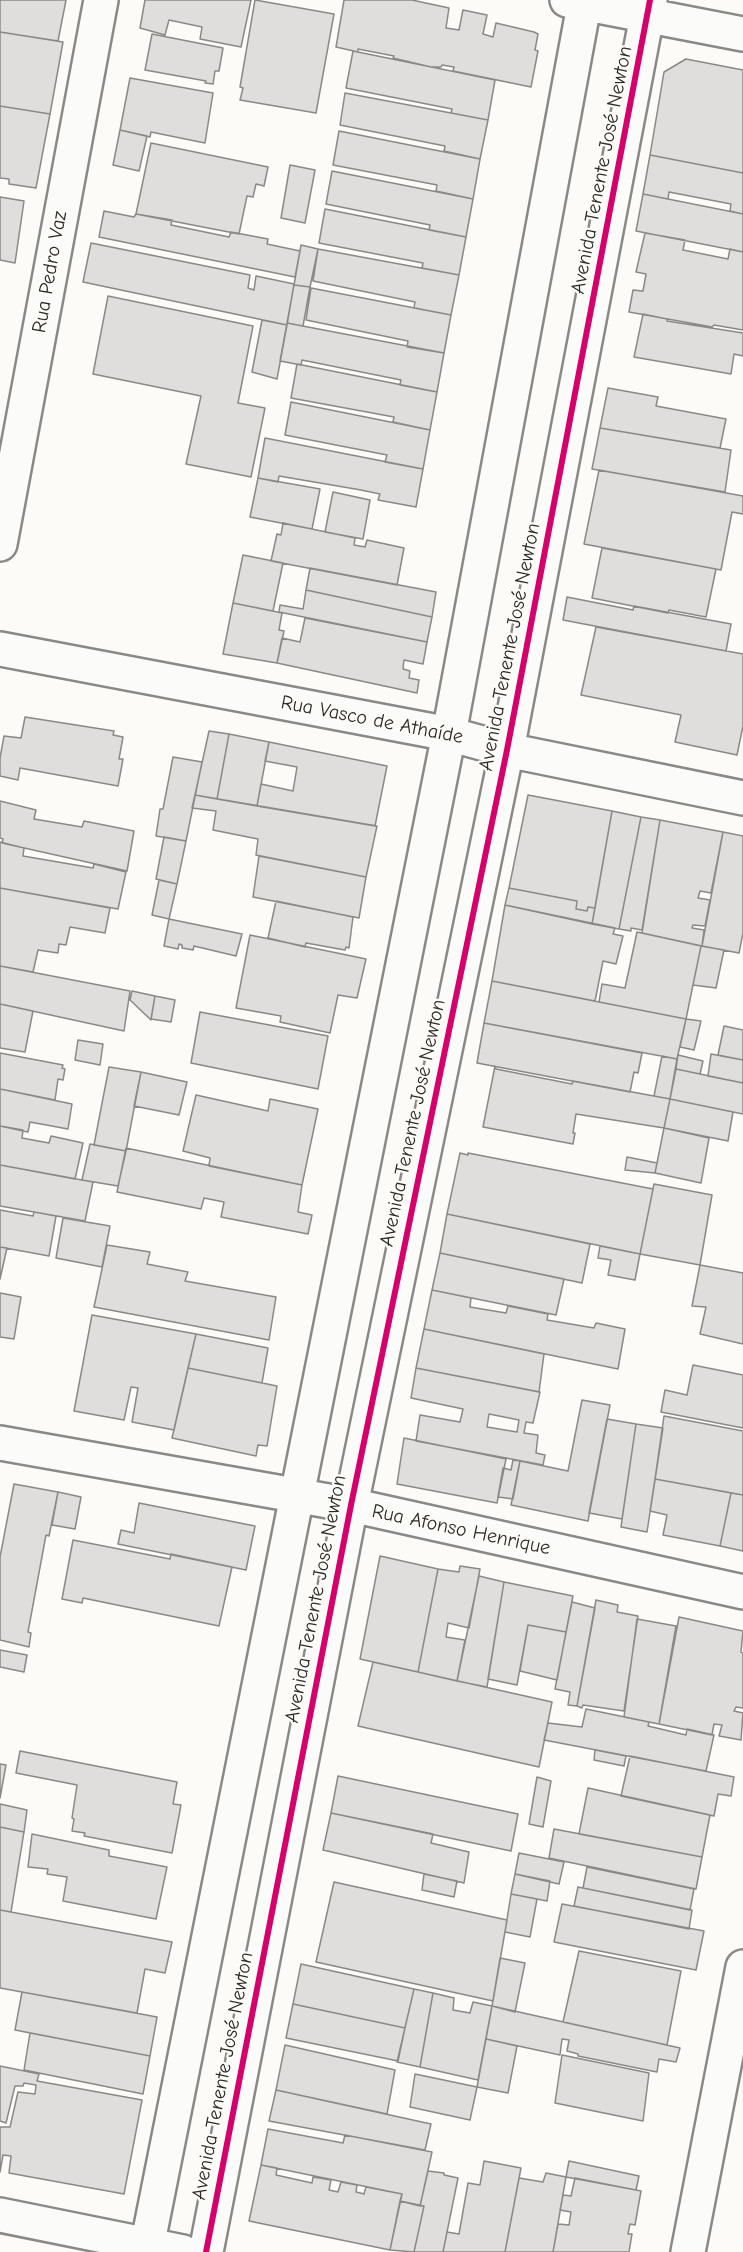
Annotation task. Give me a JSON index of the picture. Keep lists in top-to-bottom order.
{
  "streets": {
    "street": [
      "Avenida Tenente José Newton",
      "Rua Pedro Vaz",
      "Rua Vasco de Athaíde",
      "Rua Afonso Henrique"
    ]
  },
  "crossings": [
    ["Avenida Tenente José Newton", "Rua Vasco de Athaíde"],
    ["Avenida Tenente José Newton", "Rua Afonso Henrique"]
  ]
}
